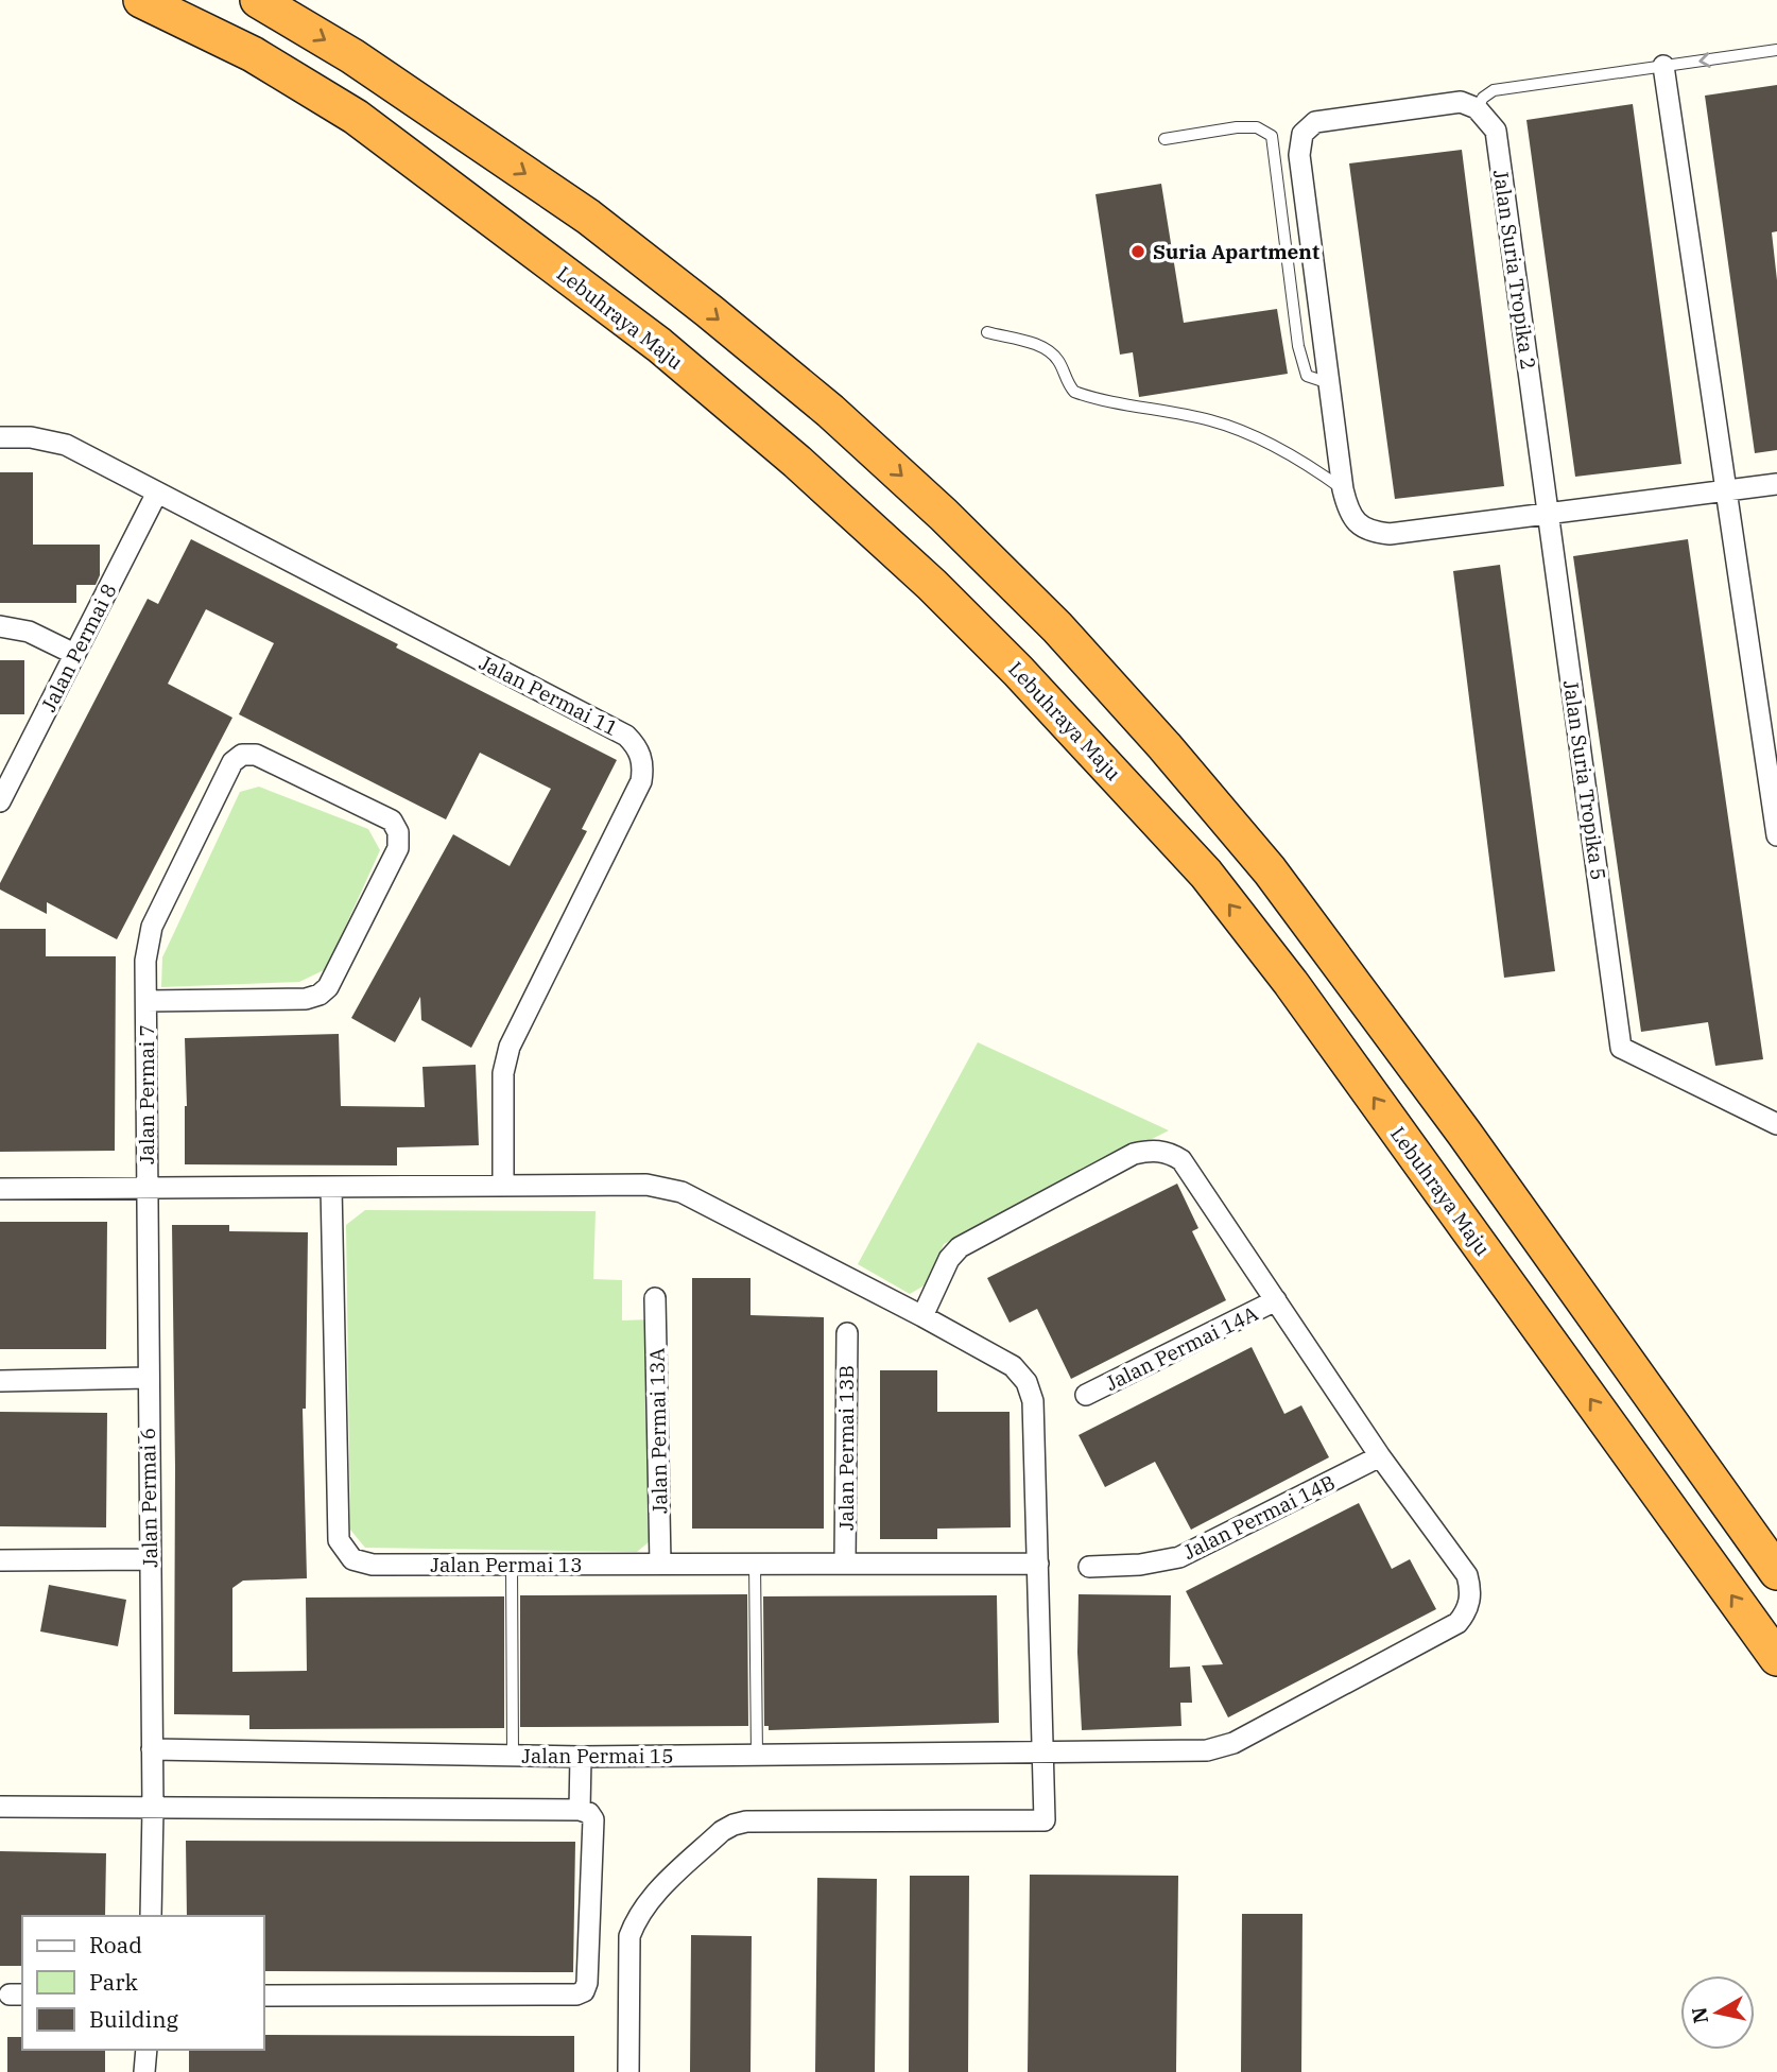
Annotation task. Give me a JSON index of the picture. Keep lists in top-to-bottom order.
{
  "streets": {
    "highway": ["Lebuhraya Maju"],
    "street": [
      "Jalan Suria Tropika 2",
      "Jalan Permai 8",
      "Jalan Permai 11",
      "Jalan Suria Tropika 5",
      "Jalan Permai 7",
      "Jalan Permai 14A",
      "Jalan Permai 13A",
      "Jalan Permai 13B",
      "Jalan Permai 6",
      "Jalan Permai 14B",
      "Jalan Permai 13",
      "Jalan Permai 15"
    ]
  },
  "crossings": [
    ["Jalan Suria Tropika 2", "Jalan Suria Tropika 5"],
    ["Jalan Permai 8", "Jalan Permai 11"],
    ["Jalan Permai 7", "Jalan Permai 6"],
    ["Jalan Permai 14A", "Jalan Permai 15"],
    ["Jalan Permai 13A", "Jalan Permai 13"],
    ["Jalan Permai 13B", "Jalan Permai 13"],
    ["Jalan Permai 6", "Jalan Permai 15"],
    ["Jalan Permai 14B", "Jalan Permai 15"]
  ],
  "places": ["Suria Apartment"],
  "legend": ["Road", "Park", "Building"],
  "north": "left"
}
